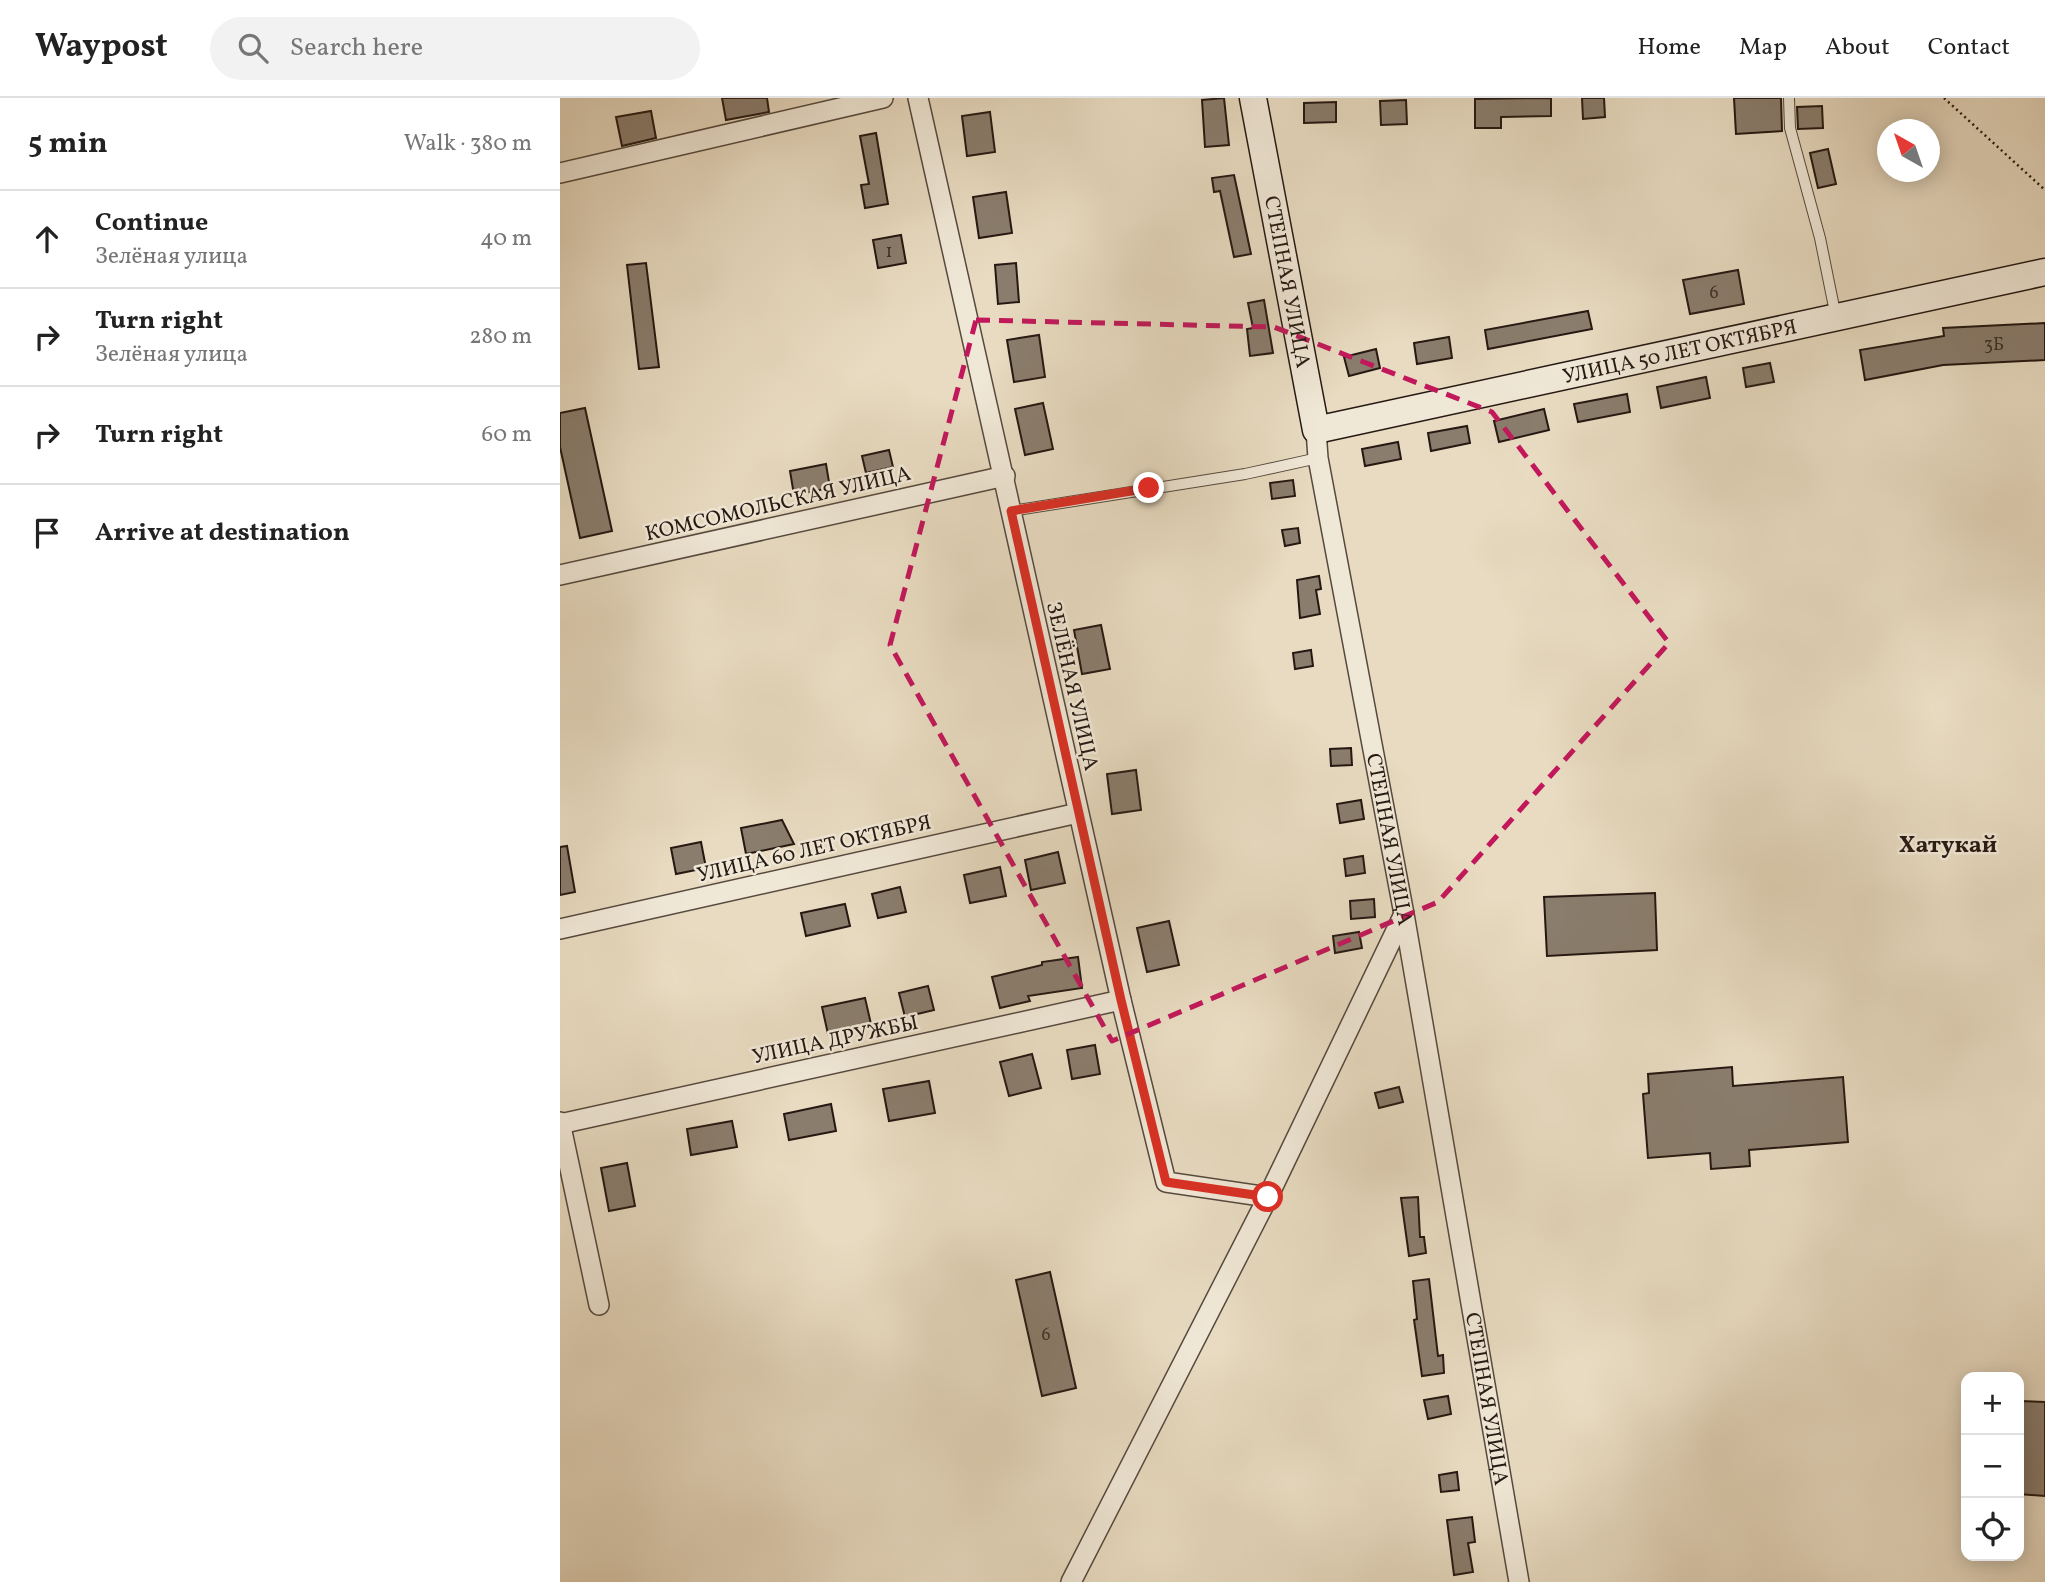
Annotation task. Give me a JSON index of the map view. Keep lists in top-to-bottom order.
{
  "streets": {
    "street": [
      "СТЕПНАЯ УЛИЦА",
      "УЛИЦА 50 ЛЕТ ОКТЯБРЯ",
      "КОМСОМОЛЬСКАЯ УЛИЦА",
      "ЗЕЛЁНАЯ УЛИЦА",
      "УЛИЦА 60 ЛЕТ ОКТЯБРЯ",
      "УЛИЦА ДРУЖБЫ"
    ]
  },
  "crossings": [
    ["СТЕПНАЯ УЛИЦА", "УЛИЦА 50 ЛЕТ ОКТЯБРЯ"],
    ["КОМСОМОЛЬСКАЯ УЛИЦА", "ЗЕЛЁНАЯ УЛИЦА"],
    ["ЗЕЛЁНАЯ УЛИЦА", "УЛИЦА 60 ЛЕТ ОКТЯБРЯ"],
    ["ЗЕЛЁНАЯ УЛИЦА", "УЛИЦА ДРУЖБЫ"]
  ],
  "districts": ["Хатукай"],
  "house_numbers": [
    "1",
    "6",
    "3Б",
    "6"
  ],
  "north": "top left",
  "page": {
    "header": "Waypost",
    "search": "Search here",
    "nav": [
      "Home",
      "Map",
      "About",
      "Contact"
    ],
    "heading": ["5 min", "Walk · 380 m"],
    "list": [
      ["Continue", "Зелёная улица", "40 m"],
      ["Turn right", "Зелёная улица", "280 m"],
      ["Turn right", "60 m"],
      "Arrive at destination"
    ],
    "map_buttons": ["+", "−"]
  }
}
